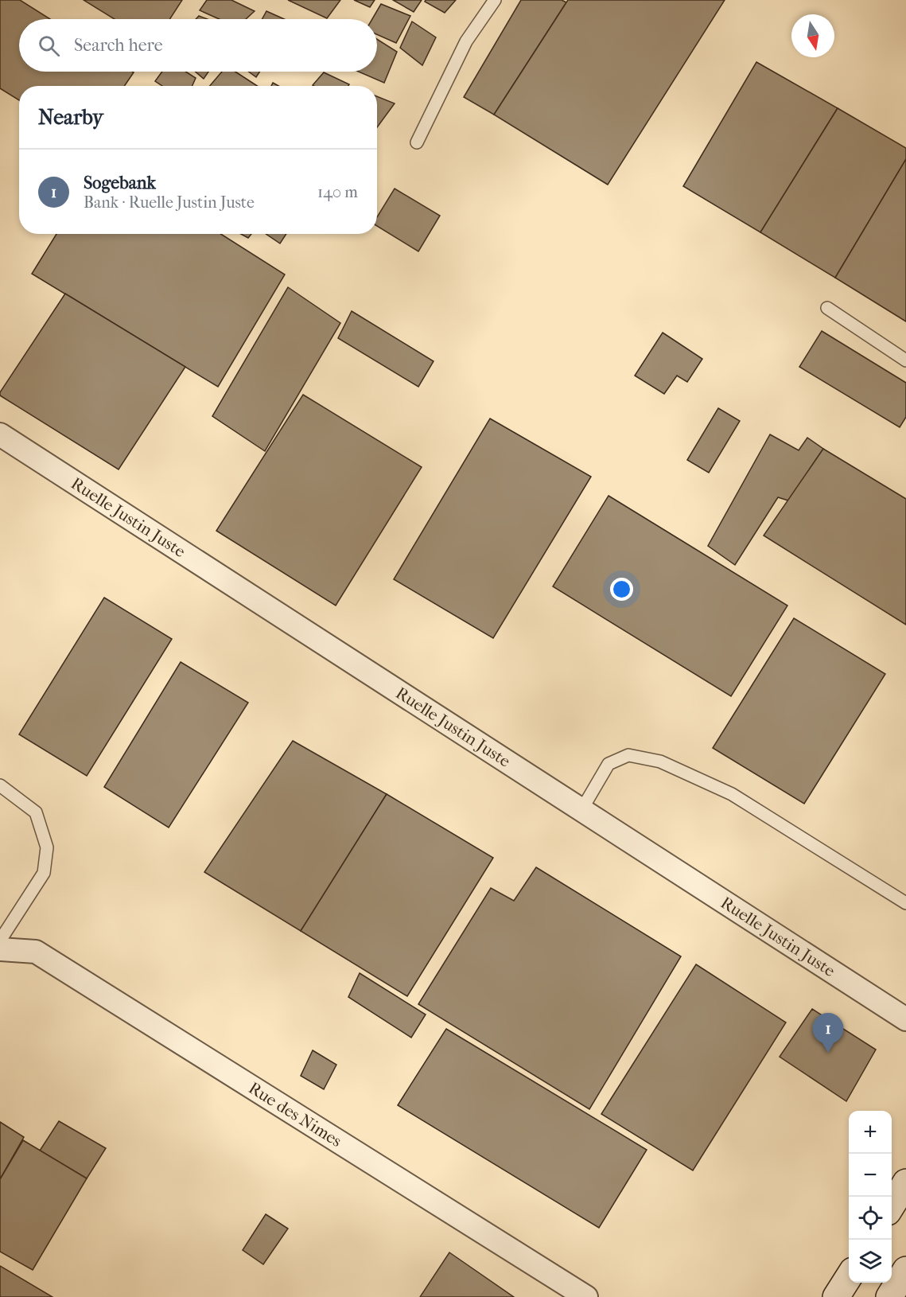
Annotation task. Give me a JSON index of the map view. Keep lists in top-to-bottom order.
{
  "streets": {
    "street": ["Ruelle Justin Juste", "Rue des Nimes"]
  },
  "north": "bottom",
  "page": {
    "search": "Search here",
    "heading": "Nearby",
    "list": [
      {
        "mark": "1",
        "name": "Sogebank",
        "note": "Bank · Ruelle Justin Juste",
        "value": "140 m"
      }
    ],
    "pins": "1",
    "map_buttons": ["+", "−"]
  }
}
